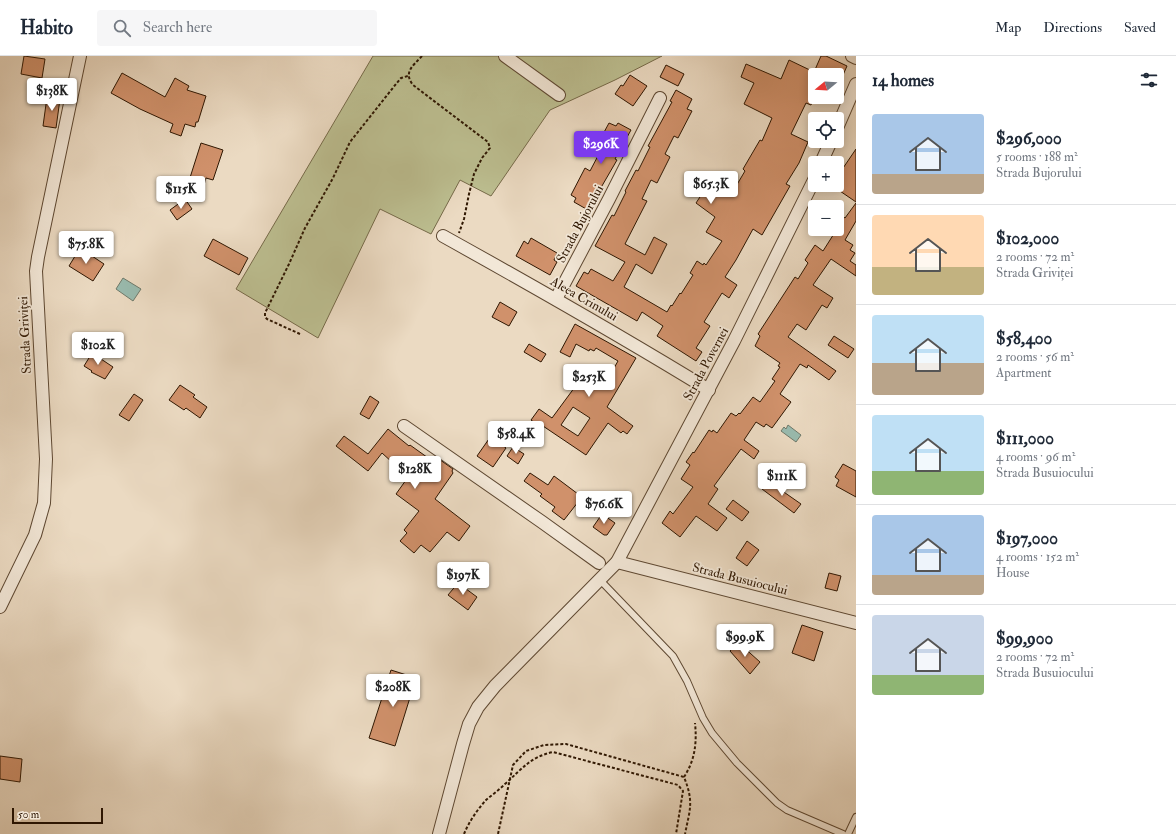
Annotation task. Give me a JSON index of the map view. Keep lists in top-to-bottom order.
{
  "streets": {
    "street": [
      "Strada Bujorului",
      "Aleea Crinului",
      "Strada Griviței",
      "Strada Povernei",
      "Strada Busuiocului"
    ]
  },
  "crossings": [
    ["Strada Bujorului", "Aleea Crinului"],
    ["Aleea Crinului", "Strada Povernei"],
    ["Strada Povernei", "Strada Busuiocului"]
  ],
  "scale_bar": "50 m",
  "north": "left",
  "page": {
    "header": "Habito",
    "search": "Search here",
    "nav": ["Map", "Directions", "Saved"],
    "heading": "14 homes",
    "map_buttons": ["+", "−"],
    "price": [
      "$138K",
      "$296K",
      "$65.3K",
      "$115K",
      "$75.8K",
      "$102K",
      "$253K",
      "$58.4K",
      "$128K",
      "$111K",
      "$76.6K",
      "$197K",
      "$99.9K",
      "$208K"
    ],
    "list": [
      {
        "name": "$296,000",
        "note": "5 rooms · 188 m² · Strada Bujorului"
      },
      {
        "name": "$102,000",
        "note": "2 rooms · 72 m² · Strada Griviței"
      },
      {
        "name": "$58,400",
        "note": "2 rooms · 56 m² · Apartment"
      },
      {
        "name": "$111,000",
        "note": "4 rooms · 96 m² · Strada Busuiocului"
      },
      {
        "name": "$197,000",
        "note": "4 rooms · 152 m² · House"
      },
      {
        "name": "$99,900",
        "note": "2 rooms · 72 m² · Strada Busuiocului"
      }
    ],
    "scale": "50 m"
  }
}
